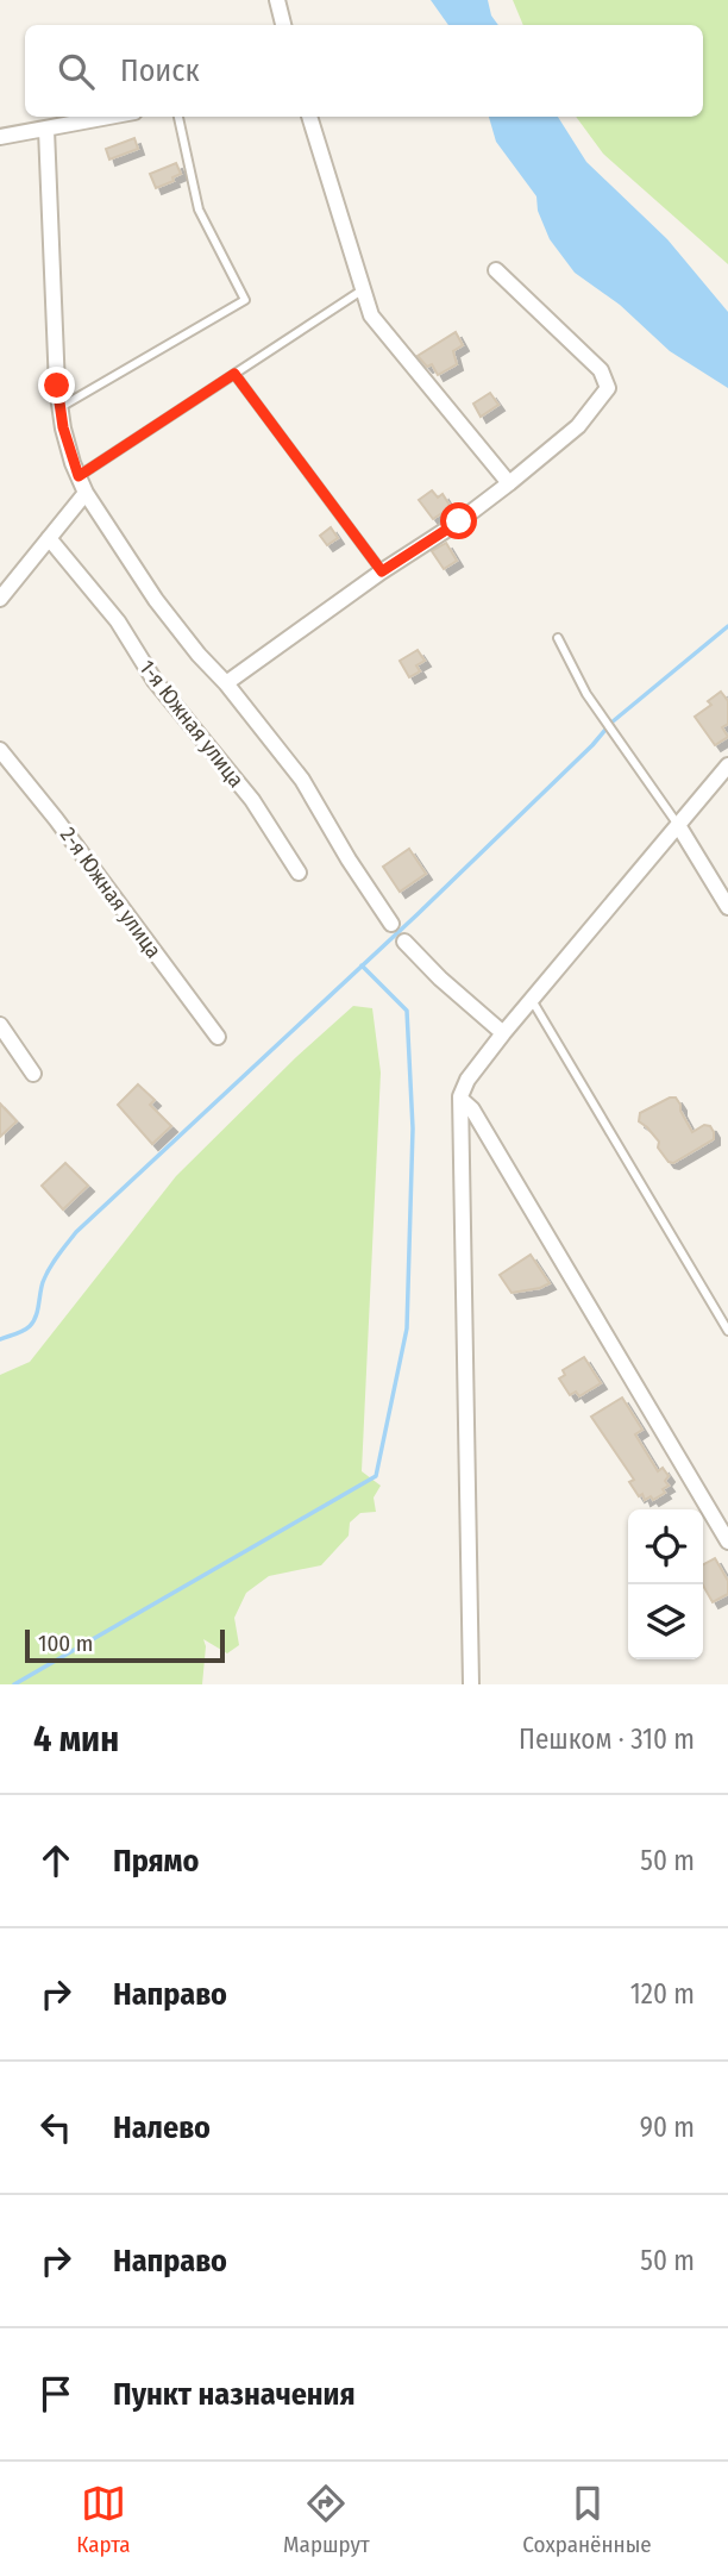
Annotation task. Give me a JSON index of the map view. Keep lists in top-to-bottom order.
{
  "streets": {
    "street": ["1-я Южная улица", "2-я Южная улица"]
  },
  "scale_bar": "100 m",
  "page": {
    "search": "Поиск",
    "scale": "100 m",
    "heading": ["4 мин", "Пешком · 310 m"],
    "list": [
      ["Прямо", "50 m"],
      ["Направо", "120 m"],
      ["Налево", "90 m"],
      ["Направо", "50 m"],
      "Пункт назначения"
    ],
    "nav": ["Карта", "Маршрут", "Сохранённые"]
  }
}
